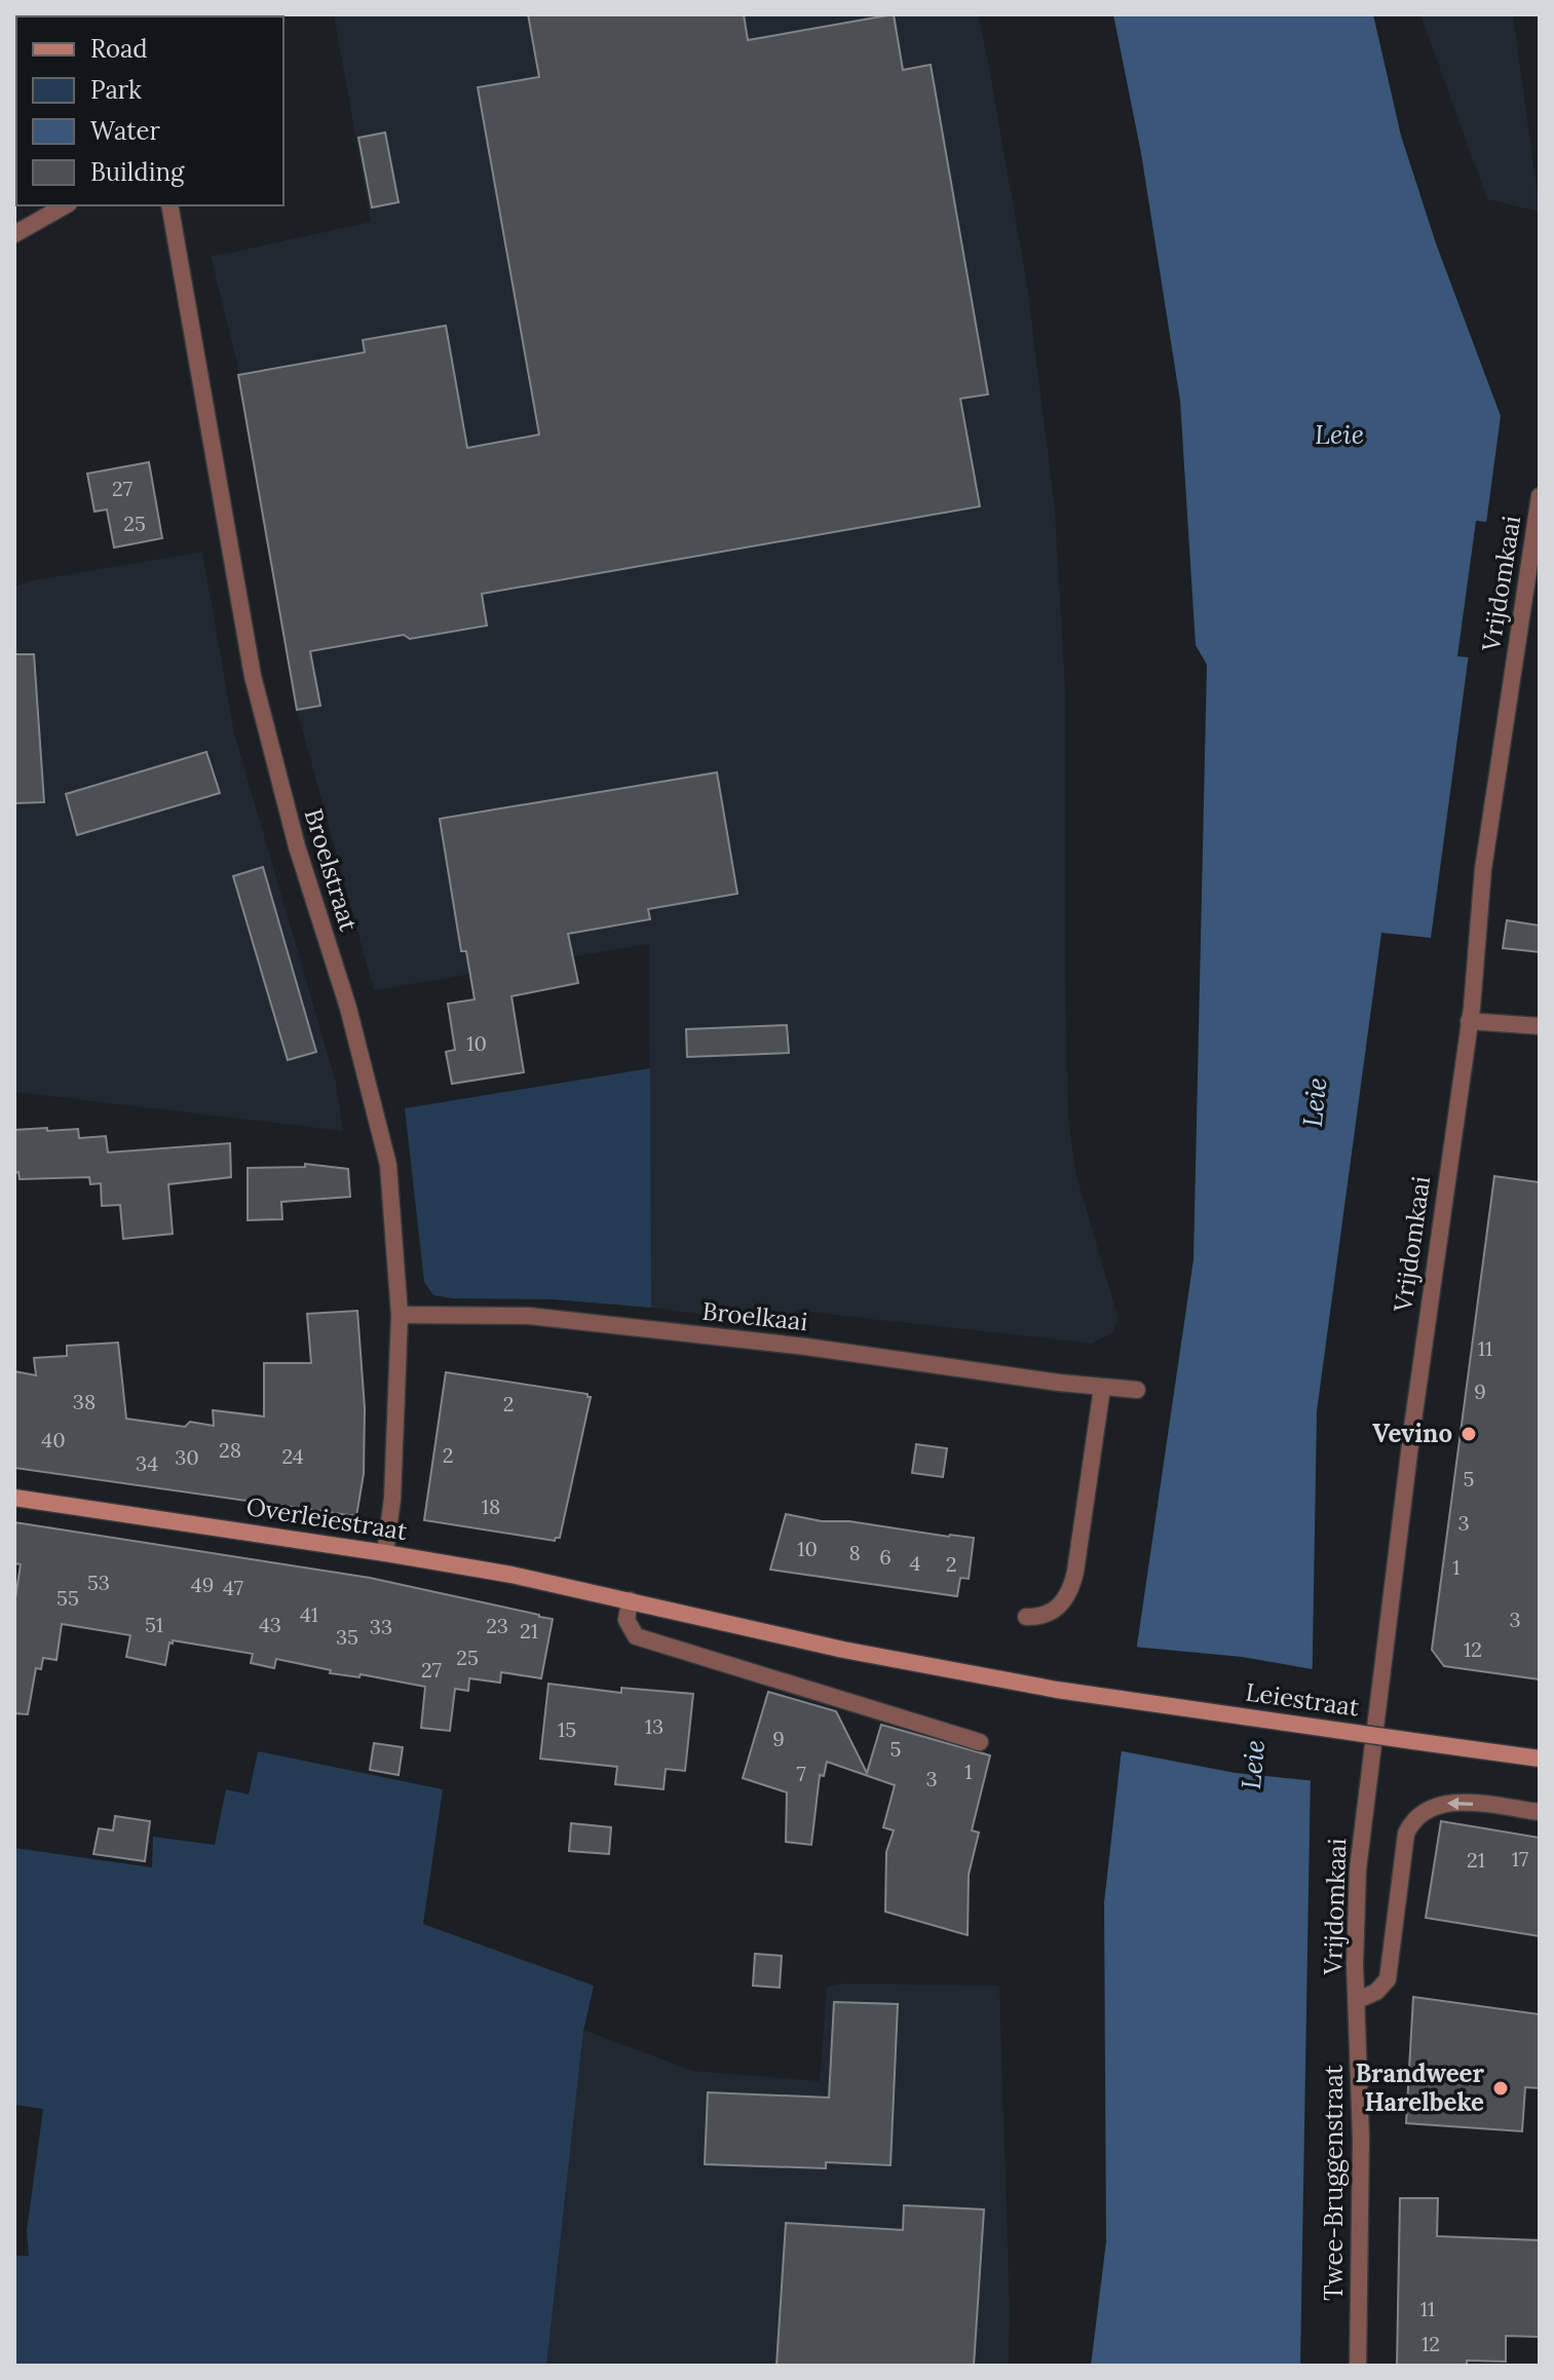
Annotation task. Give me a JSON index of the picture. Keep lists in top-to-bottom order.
{
  "streets": {
    "main road": ["Overleiestraat", "Leiestraat"],
    "street": [
      "Vrijdomkaai",
      "Broelstraat",
      "Broelkaai",
      "Twee-Bruggenstraat"
    ]
  },
  "crossings": [
    ["Vrijdomkaai", "Twee-Bruggenstraat"],
    ["Broelstraat", "Broelkaai"],
    ["Broelstraat", "Overleiestraat"],
    ["Overleiestraat", "Leiestraat"]
  ],
  "water": ["Leie"],
  "places": ["Vevino", "Brandweer Harelbeke"],
  "house_numbers": [
    "27",
    "25",
    "10",
    "11",
    "9",
    "38",
    "2",
    "40",
    "28",
    "2",
    "24",
    "30",
    "34",
    "5",
    "18",
    "3",
    "10",
    "8",
    "6",
    "4",
    "2",
    "1",
    "53",
    "49",
    "47",
    "55",
    "41",
    "3",
    "51",
    "43",
    "23",
    "33",
    "21",
    "35",
    "12",
    "25",
    "27",
    "13",
    "15",
    "9",
    "5",
    "1",
    "7",
    "3",
    "17",
    "21",
    "11",
    "12"
  ],
  "legend": [
    "Road",
    "Park",
    "Water",
    "Building"
  ]
}
